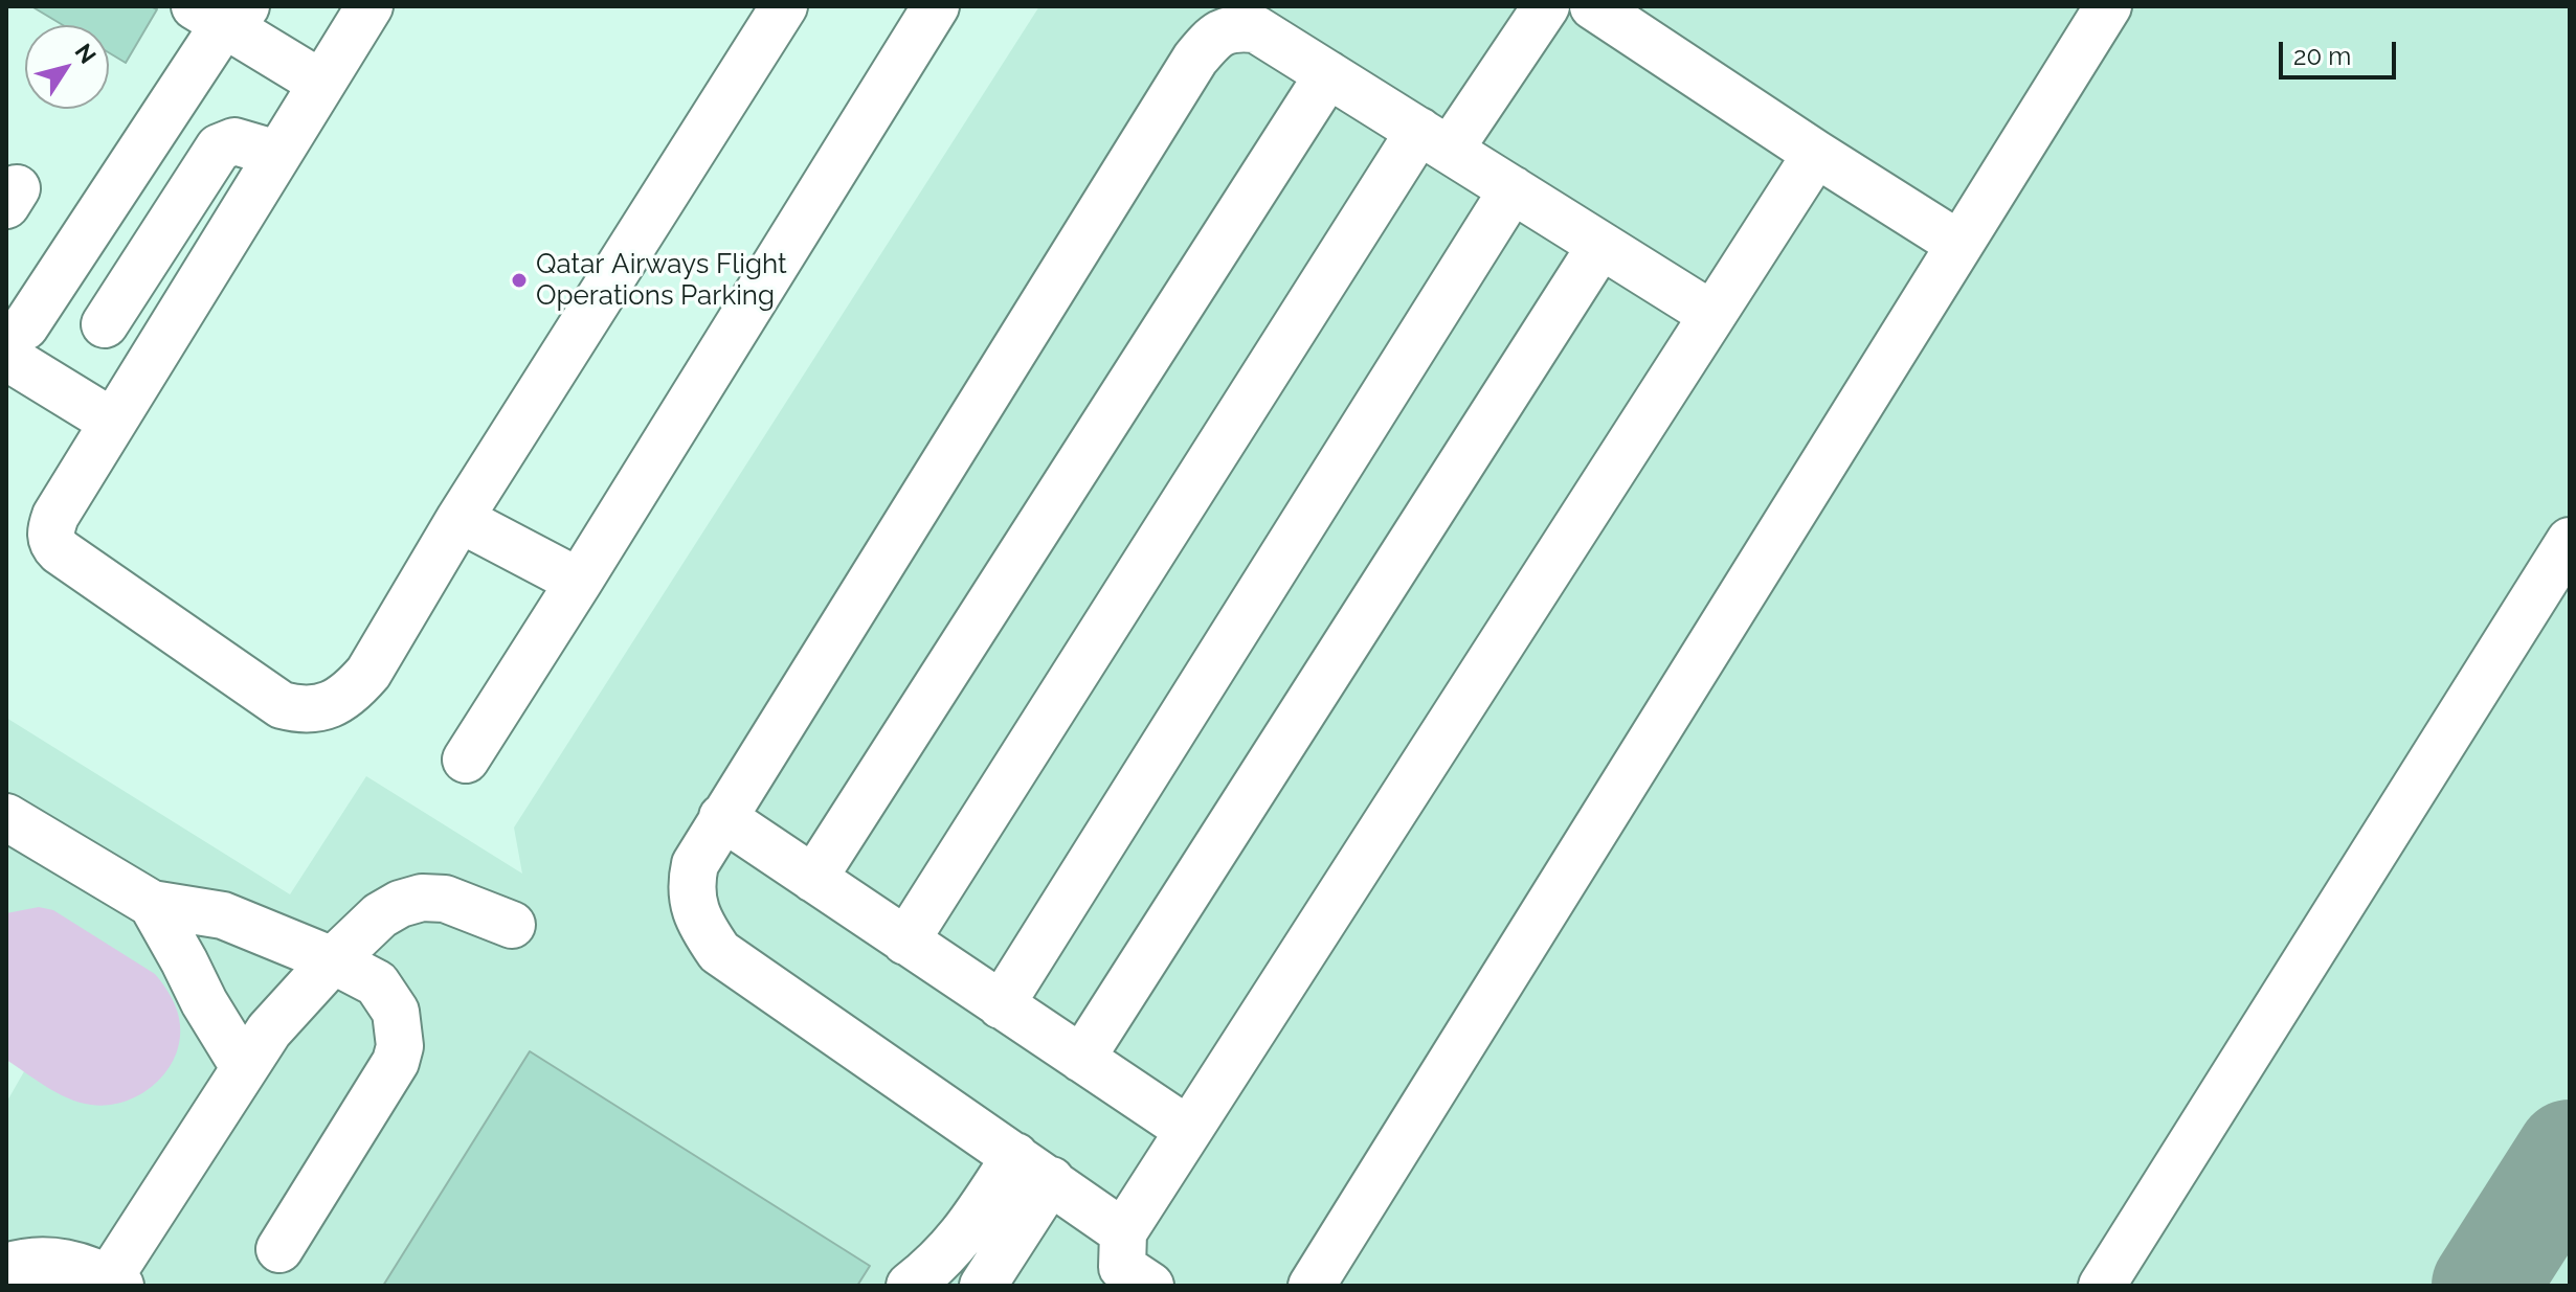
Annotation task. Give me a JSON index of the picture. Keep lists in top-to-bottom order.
{
  "places": ["Qatar Airways Flight Operations Parking"],
  "scale_bar": "20 m",
  "north": "top right"
}
